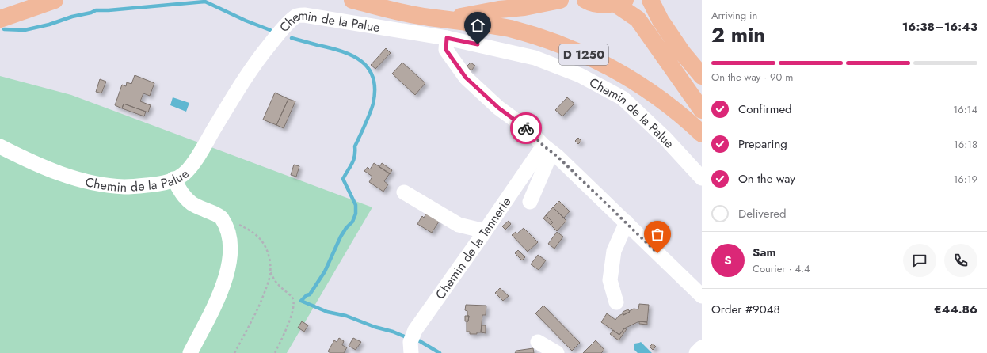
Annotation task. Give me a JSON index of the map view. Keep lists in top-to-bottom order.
{
  "streets": {
    "main road": ["D 1250"],
    "street": ["Chemin de la Palue", "Chemin de la Tannerie"]
  },
  "page": {
    "heading": ["2 min", "Arriving in", "16:38–16:43"],
    "panel": [
      "Sam",
      "Courier · 4.4",
      "Order #9048",
      "€44.86"
    ],
    "bar": "On the way · 90 m",
    "list": [
      ["Confirmed", "16:14"],
      ["Preparing", "16:18"],
      ["On the way", "16:19"],
      "Delivered"
    ],
    "round": "S"
  }
}
